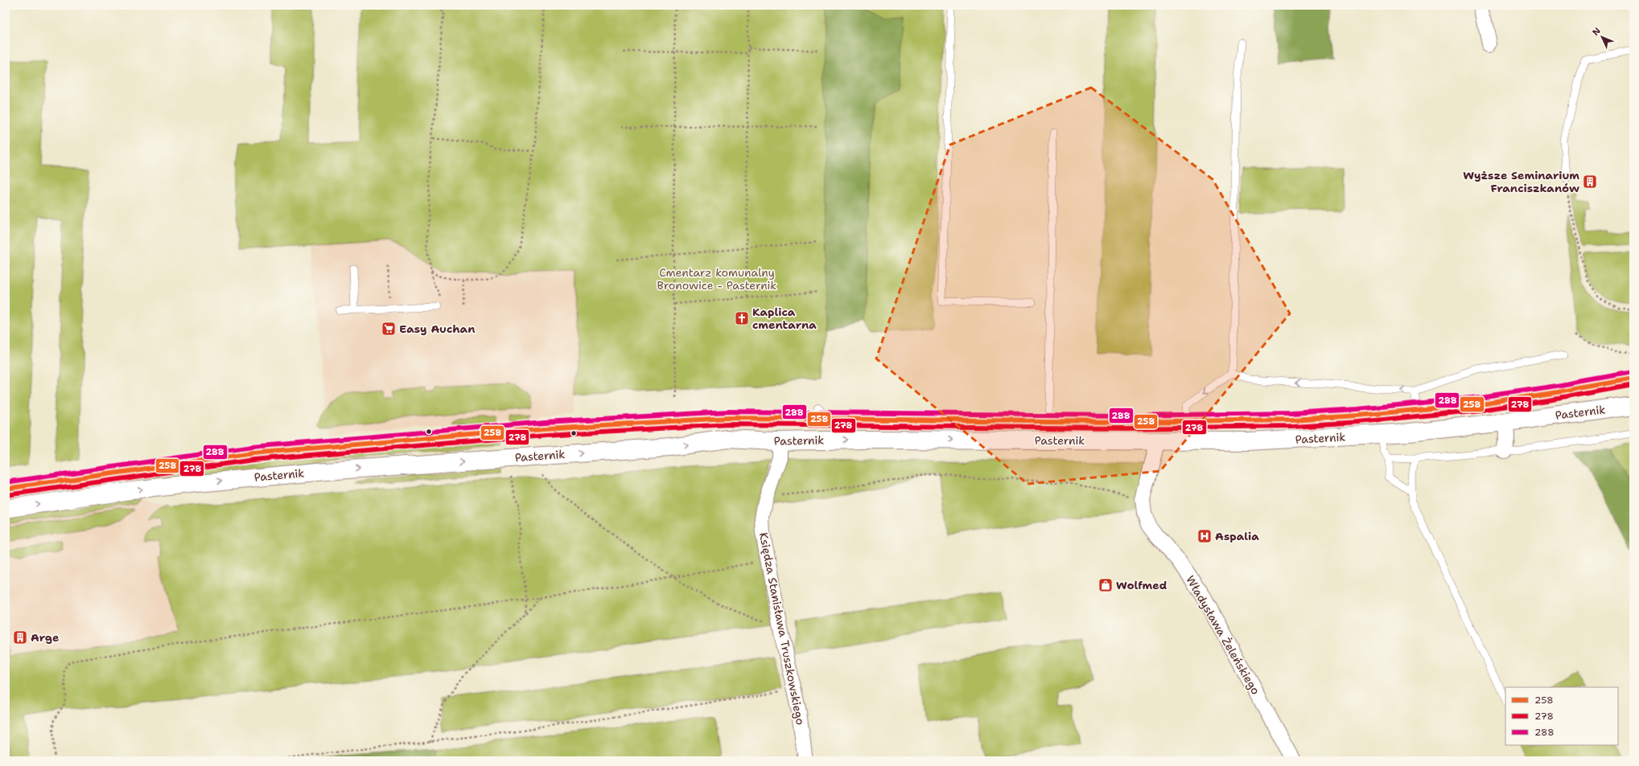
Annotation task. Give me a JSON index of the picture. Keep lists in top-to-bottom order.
{
  "streets": {
    "main road": ["Pasternik"],
    "street": ["Księdza Stanisława Truszkowskiego", "Władysława Żeleńskiego"]
  },
  "crossings": [
    ["Pasternik", "Księdza Stanisława Truszkowskiego"],
    ["Pasternik", "Władysława Żeleńskiego"]
  ],
  "parks": ["Cmentarz komunalny Bronowice - Pasternik"],
  "places": {
    "building": ["Wyższe Seminarium Franciszkanów", "Arge"],
    "church": ["Kaplica cmentarna"],
    "supermarket": ["Easy Auchan"],
    "hospital": ["Aspalia"],
    "shop": ["Wolfmed"]
  },
  "lines": ["transit line 288", "transit line 258", "transit line 278"],
  "legend": ["258", "278", "288"],
  "north": "top left"
}
